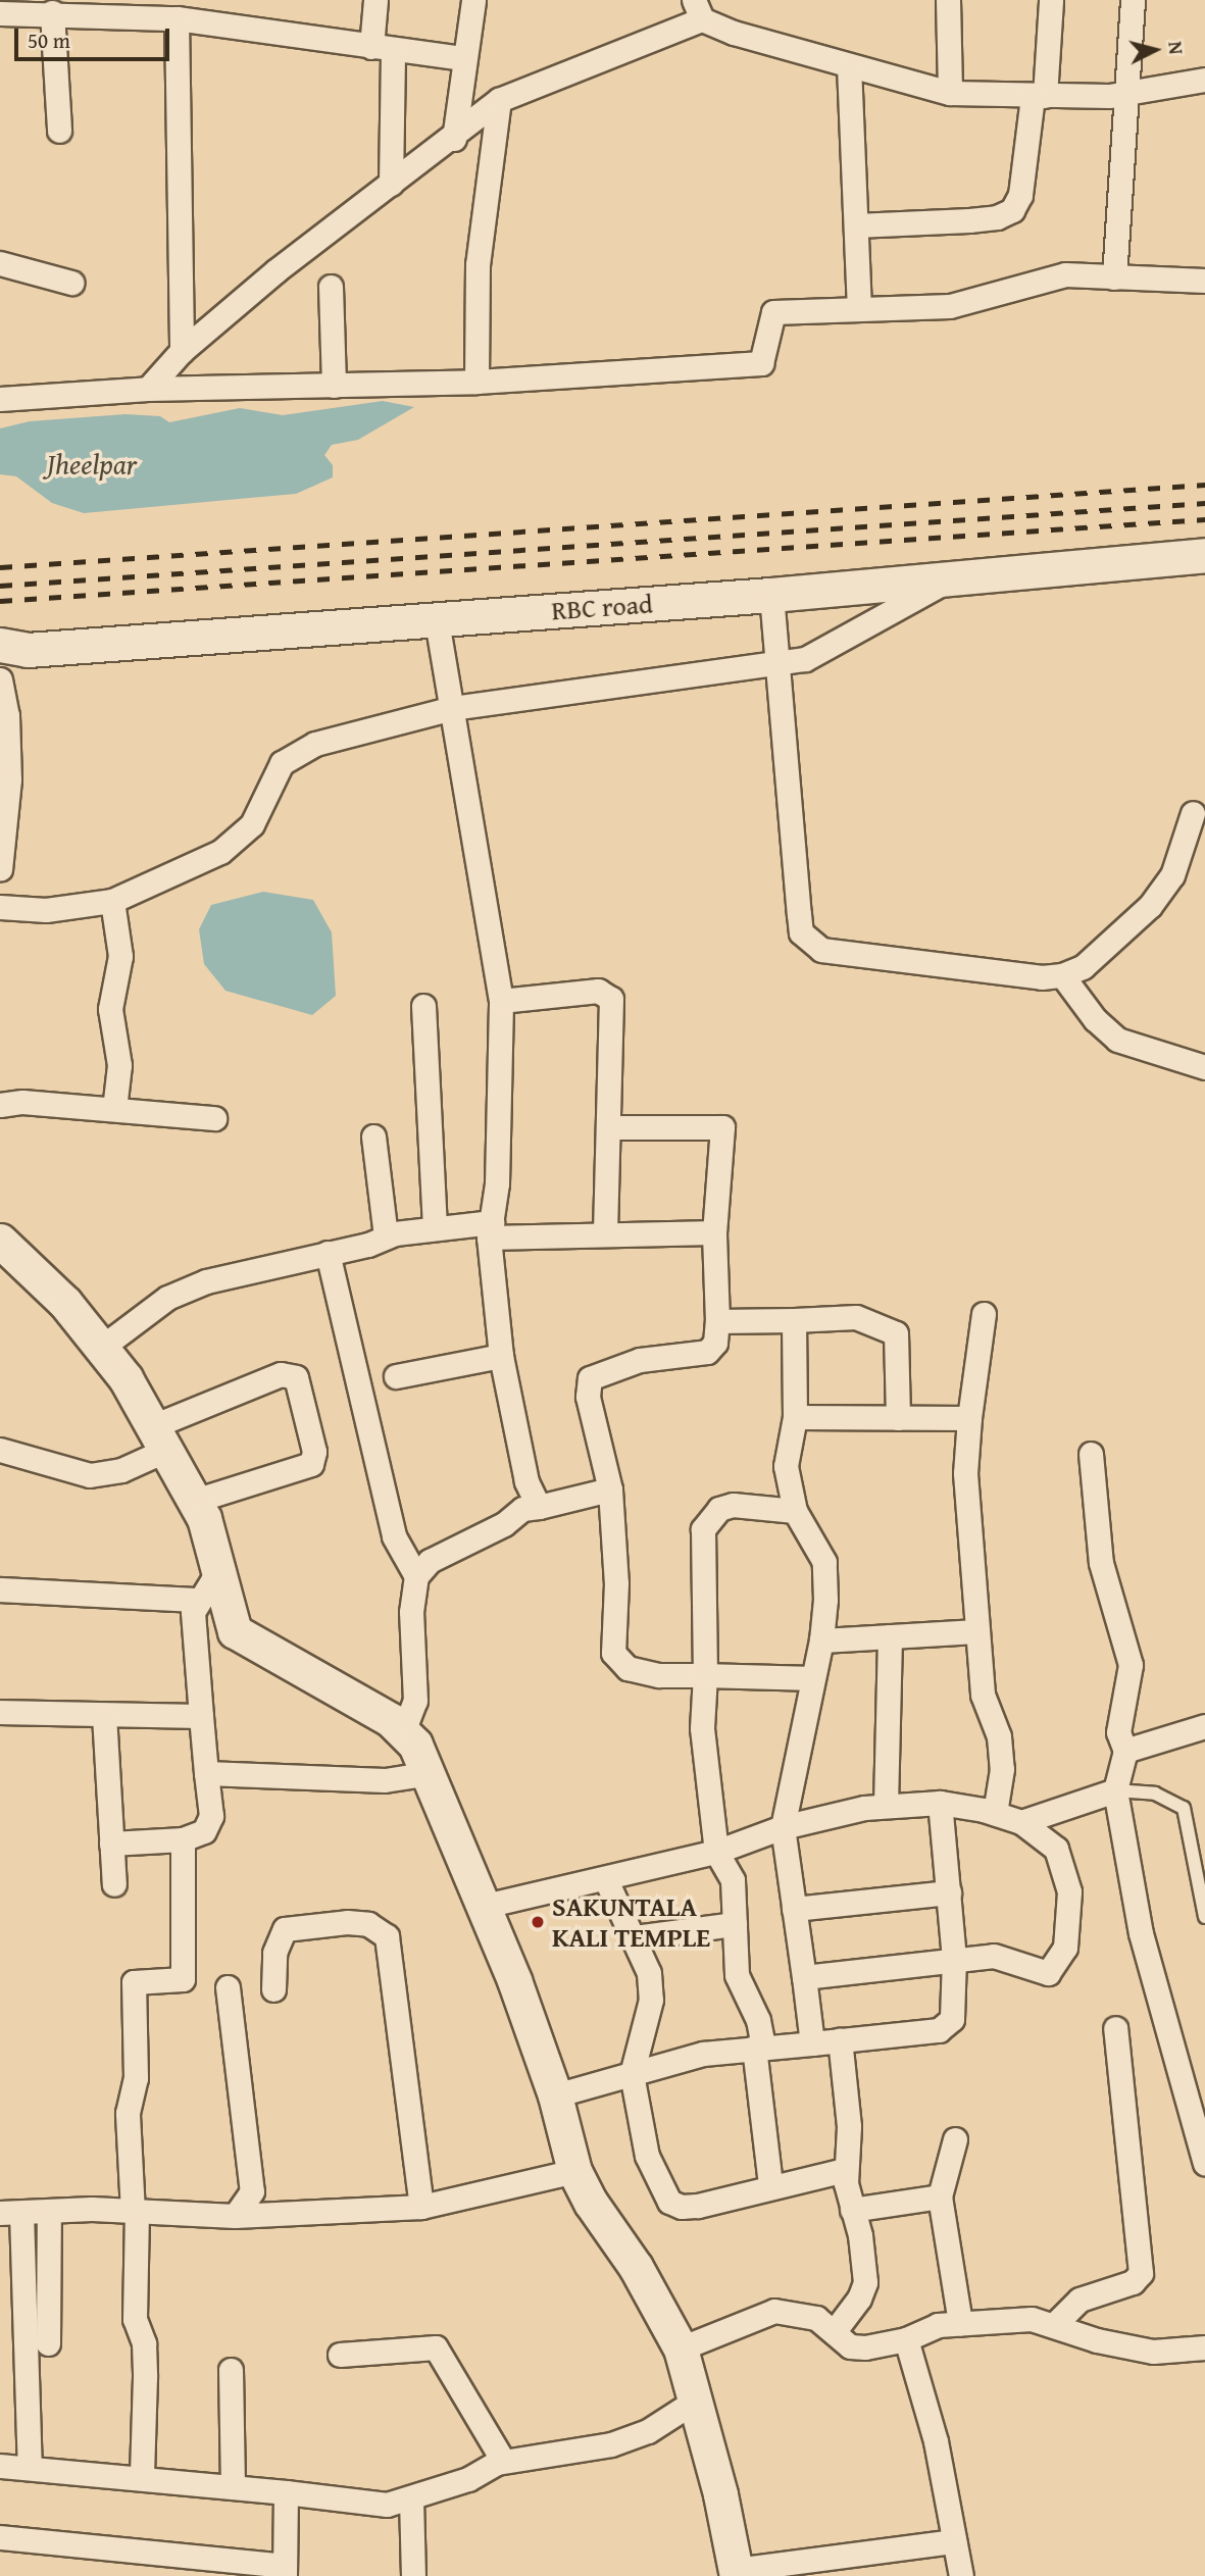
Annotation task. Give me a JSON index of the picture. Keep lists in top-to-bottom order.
{
  "streets": {
    "street": ["RBC road"]
  },
  "water": ["Jheelpar"],
  "places": ["SAKUNTALA KALI TEMPLE"],
  "scale_bar": "50 m",
  "north": "right"
}
